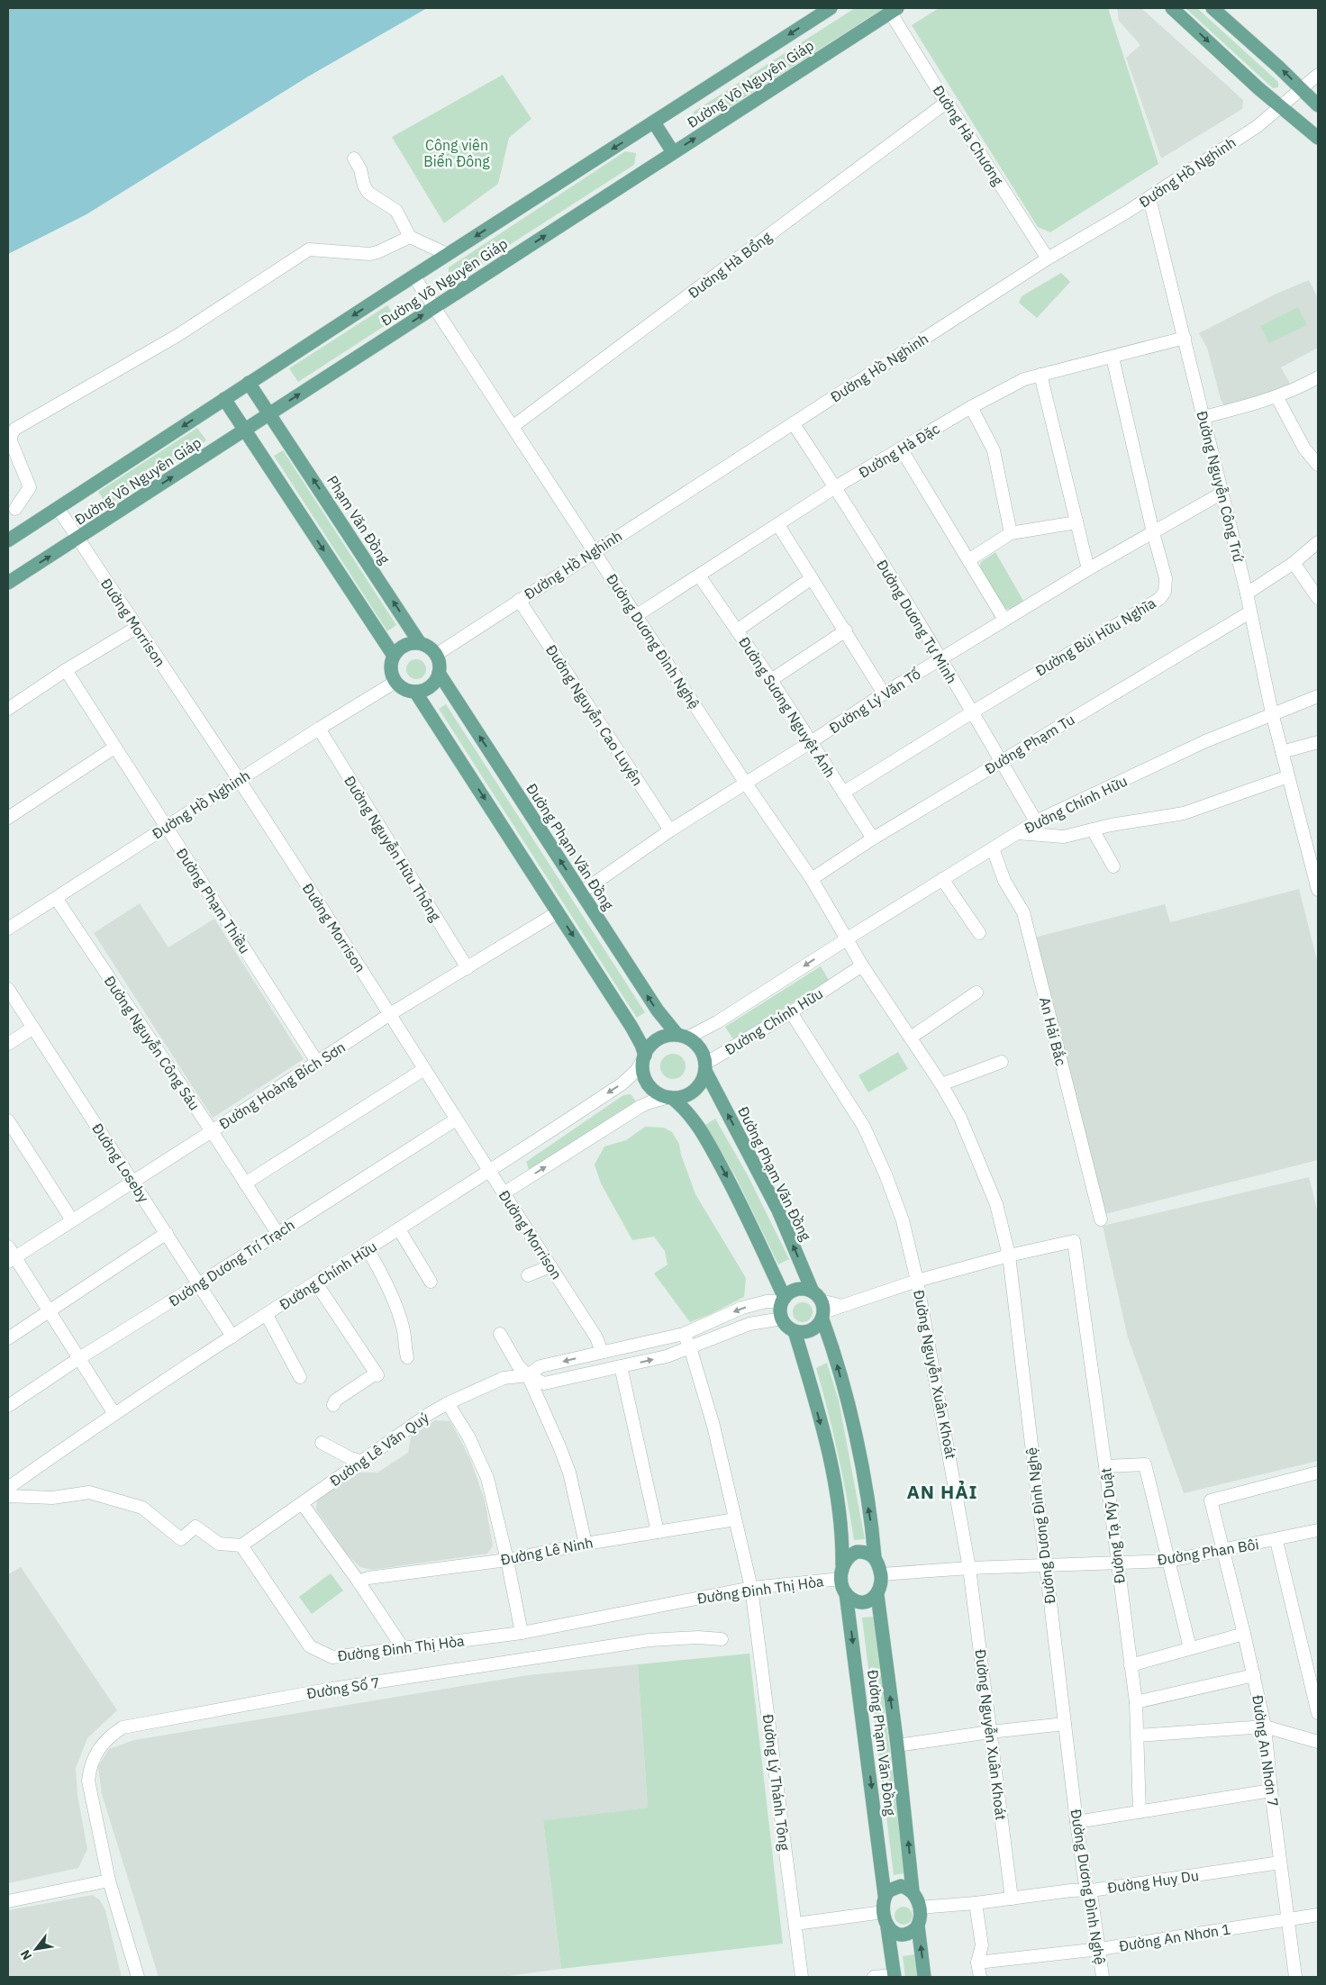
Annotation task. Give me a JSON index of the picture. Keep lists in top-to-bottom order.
{
  "streets": {
    "main road": ["Đường Võ Nguyên Giáp", "Phạm Văn Đồng", "Đường Phạm Văn Đồng"],
    "street": [
      "Đường Hà Chương",
      "Đường Hồ Nghinh",
      "Đường Hà Bổng",
      "Đường Hà Đặc",
      "Đường Nguyễn Công Trứ",
      "Đường Dương Tự Minh",
      "Đường Morrison",
      "Đường Bùi Hữu Nghĩa",
      "Đường Dương Đình Nghệ",
      "Đường Lý Văn Tố",
      "Đường Sương Nguyệt Ánh",
      "Đường Nguyễn Cao Luyện",
      "Đường Phạm Tu",
      "Đường Chính Hữu",
      "Đường Nguyễn Hữu Thông",
      "Đường Phạm Thiều",
      "An Hải Bắc",
      "Đường Nguyễn Công Sáu",
      "Đường Hoàng Bích Sơn",
      "Đường Loseby",
      "Đường Dương Trí Trạch",
      "Đường Nguyễn Xuân Khoát",
      "Đường Lê Văn Quý",
      "Đường Tạ Mỹ Duật",
      "Đường Lê Ninh",
      "Đường Phan Bôi",
      "Đường Đinh Thị Hòa",
      "Đường Số 7",
      "Đường An Nhơn 7",
      "Đường Lý Thánh Tông",
      "Đường Huy Du",
      "Đường An Nhơn 1"
    ]
  },
  "crossings": [
    ["Đường Võ Nguyên Giáp", "Đường Hà Chương"],
    ["Đường Võ Nguyên Giáp", "Phạm Văn Đồng"],
    ["Đường Võ Nguyên Giáp", "Đường Morrison"],
    ["Đường Võ Nguyên Giáp", "Đường Dương Đình Nghệ"],
    ["Đường Hà Chương", "Đường Hồ Nghinh"],
    ["Đường Hà Chương", "Đường Hà Bổng"],
    ["Đường Hồ Nghinh", "Đường Nguyễn Công Trứ"],
    ["Đường Hồ Nghinh", "Phạm Văn Đồng"],
    ["Đường Hồ Nghinh", "Đường Dương Tự Minh"],
    ["Đường Hồ Nghinh", "Đường Morrison"],
    ["Đường Hồ Nghinh", "Đường Dương Đình Nghệ"],
    ["Đường Hồ Nghinh", "Đường Nguyễn Cao Luyện"],
    ["Đường Hồ Nghinh", "Đường Phạm Văn Đồng"],
    ["Đường Hồ Nghinh", "Đường Nguyễn Hữu Thông"],
    ["Đường Hồ Nghinh", "Đường Phạm Thiều"],
    ["Đường Hồ Nghinh", "Đường Nguyễn Công Sáu"],
    ["Đường Hà Bổng", "Đường Dương Đình Nghệ"],
    ["Đường Hà Đặc", "Đường Nguyễn Công Trứ"],
    ["Đường Hà Đặc", "Đường Dương Tự Minh"],
    ["Đường Hà Đặc", "Đường Bùi Hữu Nghĩa"],
    ["Đường Hà Đặc", "Đường Dương Đình Nghệ"],
    ["Đường Hà Đặc", "Đường Sương Nguyệt Ánh"],
    ["Đường Nguyễn Công Trứ", "Đường Lý Văn Tố"],
    ["Đường Nguyễn Công Trứ", "Đường Phạm Tu"],
    ["Đường Nguyễn Công Trứ", "Đường Chính Hữu"],
    ["Phạm Văn Đồng", "Đường Phạm Văn Đồng"],
    ["Đường Dương Tự Minh", "Đường Bùi Hữu Nghĩa"],
    ["Đường Dương Tự Minh", "Đường Lý Văn Tố"],
    ["Đường Dương Tự Minh", "Đường Phạm Tu"],
    ["Đường Dương Tự Minh", "Đường Chính Hữu"],
    ["Đường Morrison", "Đường Chính Hữu"],
    ["Đường Morrison", "Đường Hoàng Bích Sơn"],
    ["Đường Morrison", "Đường Dương Trí Trạch"],
    ["Đường Morrison", "Đường Lê Văn Quý"],
    ["Đường Bùi Hữu Nghĩa", "Đường Lý Văn Tố"],
    ["Đường Bùi Hữu Nghĩa", "Đường Sương Nguyệt Ánh"],
    ["Đường Dương Đình Nghệ", "Đường Lý Văn Tố"],
    ["Đường Dương Đình Nghệ", "Đường Phạm Tu"],
    ["Đường Dương Đình Nghệ", "Đường Chính Hữu"],
    ["Đường Dương Đình Nghệ", "Đường Tạ Mỹ Duật"],
    ["Đường Dương Đình Nghệ", "Đường Phan Bôi"],
    ["Đường Dương Đình Nghệ", "Đường Huy Du"],
    ["Đường Dương Đình Nghệ", "Đường An Nhơn 1"],
    ["Đường Lý Văn Tố", "Đường Sương Nguyệt Ánh"],
    ["Đường Lý Văn Tố", "Đường Nguyễn Cao Luyện"],
    ["Đường Lý Văn Tố", "Đường Phạm Văn Đồng"],
    ["Đường Sương Nguyệt Ánh", "Đường Phạm Tu"],
    ["Đường Chính Hữu", "Đường Phạm Văn Đồng"],
    ["Đường Chính Hữu", "An Hải Bắc"],
    ["Đường Chính Hữu", "Đường Loseby"],
    ["Đường Chính Hữu", "Đường Nguyễn Xuân Khoát"],
    ["Đường Phạm Văn Đồng", "Đường Lê Văn Quý"],
    ["Đường Phạm Văn Đồng", "Đường Phan Bôi"],
    ["Đường Phạm Văn Đồng", "Đường Đinh Thị Hòa"],
    ["Đường Phạm Văn Đồng", "Đường Huy Du"],
    ["Đường Nguyễn Hữu Thông", "Đường Hoàng Bích Sơn"],
    ["Đường Phạm Thiều", "Đường Hoàng Bích Sơn"],
    ["Đường Nguyễn Công Sáu", "Đường Hoàng Bích Sơn"],
    ["Đường Nguyễn Công Sáu", "Đường Dương Trí Trạch"],
    ["Đường Hoàng Bích Sơn", "Đường Loseby"],
    ["Đường Loseby", "Đường Dương Trí Trạch"],
    ["Đường Nguyễn Xuân Khoát", "Đường Phan Bôi"],
    ["Đường Nguyễn Xuân Khoát", "Đường Huy Du"],
    ["Đường Lê Văn Quý", "Đường Đinh Thị Hòa"],
    ["Đường Lê Văn Quý", "Đường Lý Thánh Tông"],
    ["Đường Tạ Mỹ Duật", "Đường Phan Bôi"],
    ["Đường Lê Ninh", "Đường Lý Thánh Tông"],
    ["Đường Phan Bôi", "Đường Đinh Thị Hòa"],
    ["Đường Phan Bôi", "Đường An Nhơn 7"],
    ["Đường Đinh Thị Hòa", "Đường Lý Thánh Tông"],
    ["Đường An Nhơn 7", "Đường Huy Du"],
    ["Đường An Nhơn 7", "Đường An Nhơn 1"]
  ],
  "districts": ["AN HẢI"],
  "parks": ["Công viên Biển Đông"],
  "north": "bottom left"
}
